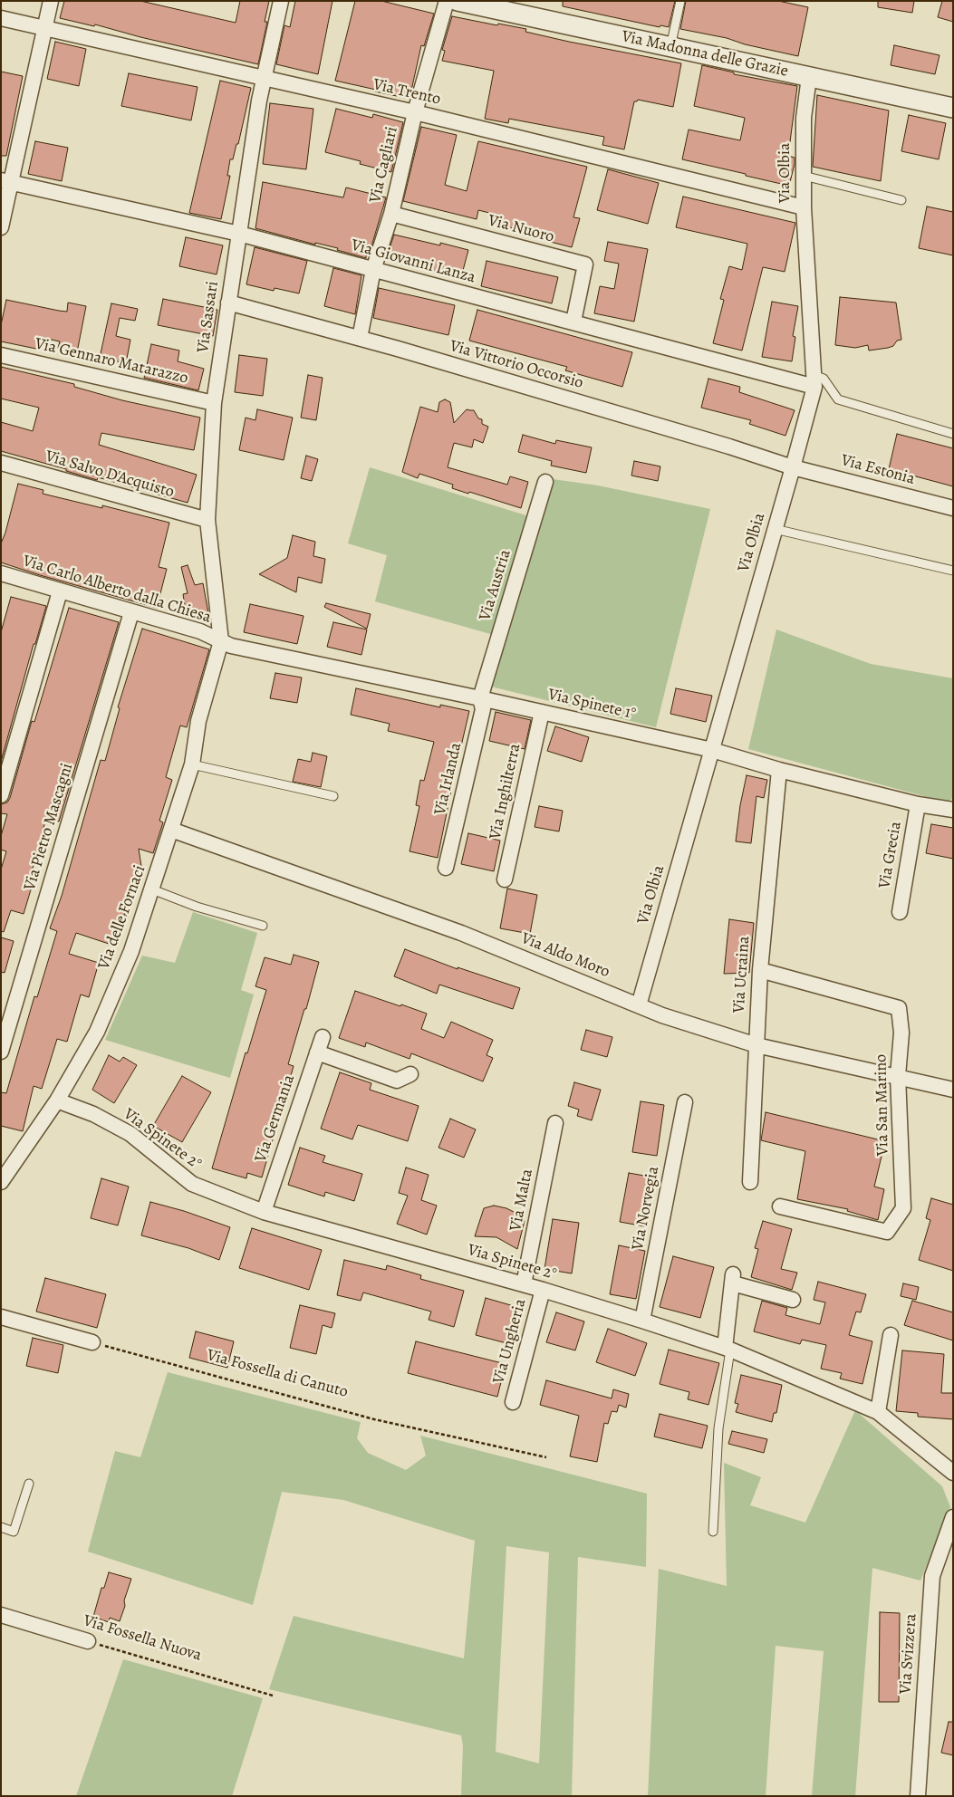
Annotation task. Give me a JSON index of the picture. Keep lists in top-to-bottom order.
{
  "streets": {
    "street": [
      "Via Madonna delle Grazie",
      "Via Trento",
      "Via Cagliari",
      "Via Olbia",
      "Via Nuoro",
      "Via Giovanni Lanza",
      "Via Sassari",
      "Via Gennaro Matarazzo",
      "Via Vittorio Occorsio",
      "Via Estonia",
      "Via Salvo D'Acquisto",
      "Via Austria",
      "Via Carlo Alberto dalla Chiesa",
      "Via Spinete 1°",
      "Via Irlanda",
      "Via Inghilterra",
      "Via Pietro Mascagni",
      "Via Grecia",
      "Via delle Fornaci",
      "Via Aldo Moro",
      "Via Ucraina",
      "Via San Marino",
      "Via Germania",
      "Via Spinete 2°",
      "Via Malta",
      "Via Norvegia",
      "Via Ungheria",
      "Via Fossella Nuova",
      "Via Svizzera"
    ],
    "path": ["Via Fossella di Canuto"]
  },
  "crossings": [
    ["Via Madonna delle Grazie", "Via Olbia"],
    ["Via Trento", "Via Cagliari"],
    ["Via Trento", "Via Olbia"],
    ["Via Trento", "Via Sassari"],
    ["Via Cagliari", "Via Nuoro"],
    ["Via Cagliari", "Via Giovanni Lanza"],
    ["Via Cagliari", "Via Vittorio Occorsio"],
    ["Via Olbia", "Via Giovanni Lanza"],
    ["Via Olbia", "Via Vittorio Occorsio"],
    ["Via Olbia", "Via Estonia"],
    ["Via Olbia", "Via Spinete 1°"],
    ["Via Olbia", "Via Aldo Moro"],
    ["Via Nuoro", "Via Giovanni Lanza"],
    ["Via Giovanni Lanza", "Via Sassari"],
    ["Via Sassari", "Via Gennaro Matarazzo"],
    ["Via Sassari", "Via Vittorio Occorsio"],
    ["Via Sassari", "Via Salvo D'Acquisto"],
    ["Via Sassari", "Via Carlo Alberto dalla Chiesa"],
    ["Via Sassari", "Via Spinete 1°"],
    ["Via Sassari", "Via delle Fornaci"],
    ["Via Vittorio Occorsio", "Via Estonia"],
    ["Via Austria", "Via Spinete 1°"],
    ["Via Austria", "Via Irlanda"],
    ["Via Carlo Alberto dalla Chiesa", "Via Spinete 1°"],
    ["Via Carlo Alberto dalla Chiesa", "Via Pietro Mascagni"],
    ["Via Carlo Alberto dalla Chiesa", "Via delle Fornaci"],
    ["Via Spinete 1°", "Via Irlanda"],
    ["Via Spinete 1°", "Via Inghilterra"],
    ["Via Spinete 1°", "Via Grecia"],
    ["Via Spinete 1°", "Via delle Fornaci"],
    ["Via Spinete 1°", "Via Ucraina"],
    ["Via delle Fornaci", "Via Aldo Moro"],
    ["Via delle Fornaci", "Via Spinete 2°"],
    ["Via Aldo Moro", "Via Ucraina"],
    ["Via Aldo Moro", "Via San Marino"],
    ["Via Ucraina", "Via San Marino"],
    ["Via Germania", "Via Spinete 2°"],
    ["Via Spinete 2°", "Via Malta"],
    ["Via Spinete 2°", "Via Norvegia"],
    ["Via Spinete 2°", "Via Ungheria"]
  ]
}
